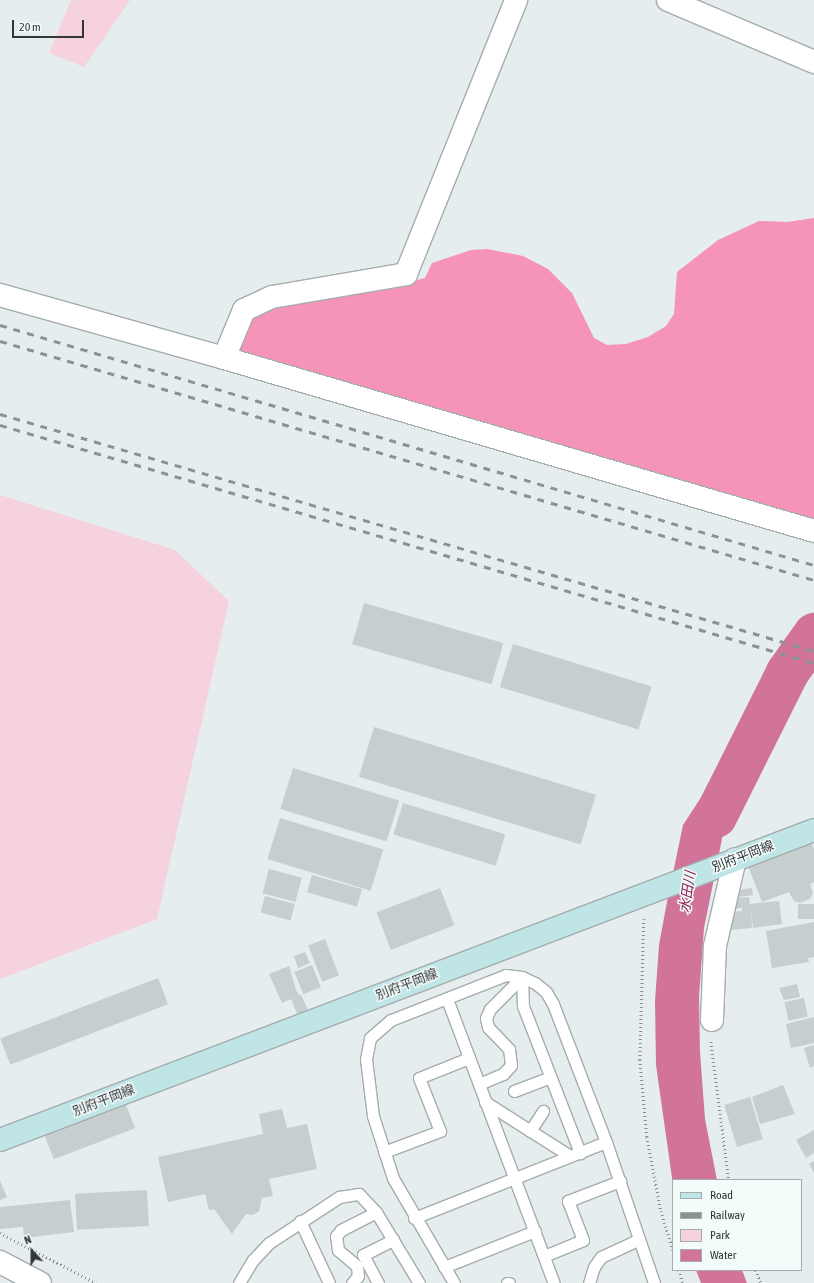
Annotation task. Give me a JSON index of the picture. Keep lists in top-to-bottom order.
{
  "streets": {
    "main road": ["別府平岡線"]
  },
  "water": ["水田川"],
  "legend": [
    "Road",
    "Railway",
    "Park",
    "Water"
  ],
  "scale_bar": "20 m",
  "north": "top"
}
